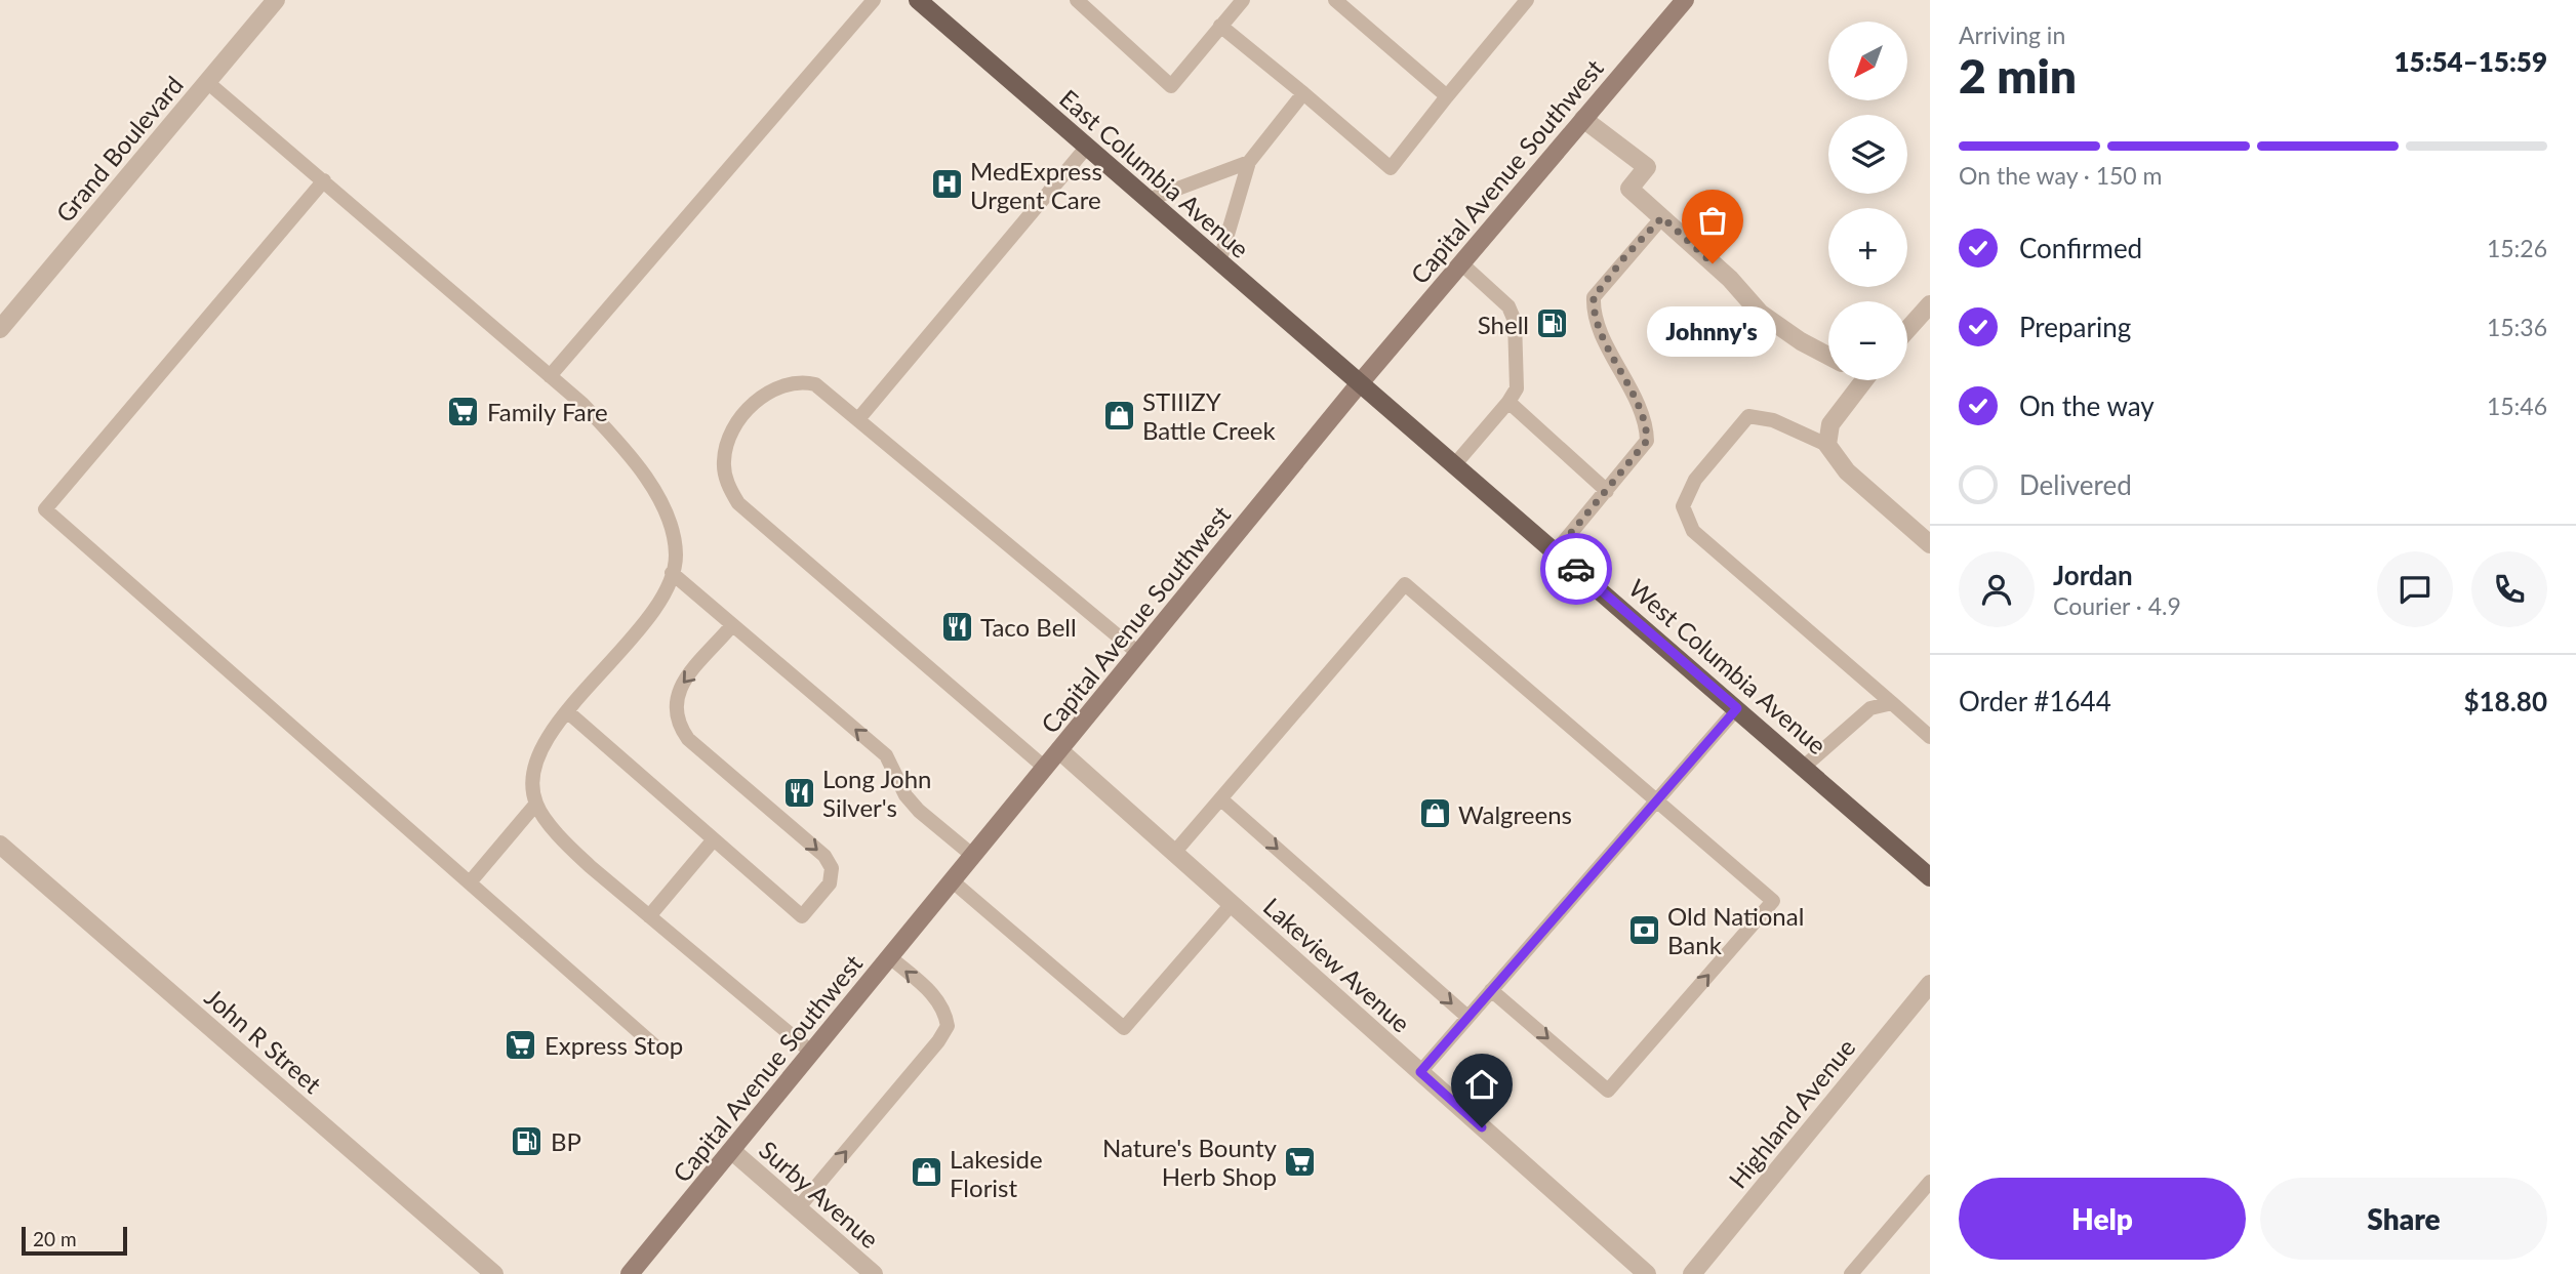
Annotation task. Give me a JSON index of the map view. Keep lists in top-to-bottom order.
{
  "streets": {
    "main road": ["Capital Avenue Southwest", "East Columbia Avenue", "West Columbia Avenue"],
    "street": [
      "Grand Boulevard",
      "Lakeview Avenue",
      "John R Street",
      "Highland Avenue",
      "Surby Avenue"
    ]
  },
  "crossings": [
    ["Capital Avenue Southwest", "East Columbia Avenue"],
    ["Capital Avenue Southwest", "West Columbia Avenue"],
    ["Capital Avenue Southwest", "Lakeview Avenue"],
    ["Capital Avenue Southwest", "Surby Avenue"],
    ["East Columbia Avenue", "West Columbia Avenue"]
  ],
  "places": {
    "hospital": ["MedExpress Urgent Care"],
    "other": ["Johnny's"],
    "fuel station": ["Shell", "BP"],
    "supermarket": ["Family Fare", "Express Stop", "Nature's Bounty Herb Shop"],
    "shop": ["STIIIZY Battle Creek", "Walgreens", "Lakeside Florist"],
    "restaurant": ["Taco Bell", "Long John Silver's"],
    "bank": ["Old National Bank"]
  },
  "scale_bar": "20 m",
  "north": "bottom left",
  "page": {
    "heading": ["2 min", "Arriving in", "15:54–15:59"],
    "panel": [
      "Jordan",
      "Courier · 4.9",
      "Order #1644",
      "$18.80"
    ],
    "map_buttons": ["+", "−"],
    "bar": "On the way · 150 m",
    "list": [
      ["Confirmed", "15:26"],
      ["Preparing", "15:36"],
      ["On the way", "15:46"],
      "Delivered"
    ],
    "bubble": "Johnny's",
    "buttons": ["Help", "Share"],
    "scale": "20 m"
  }
}
